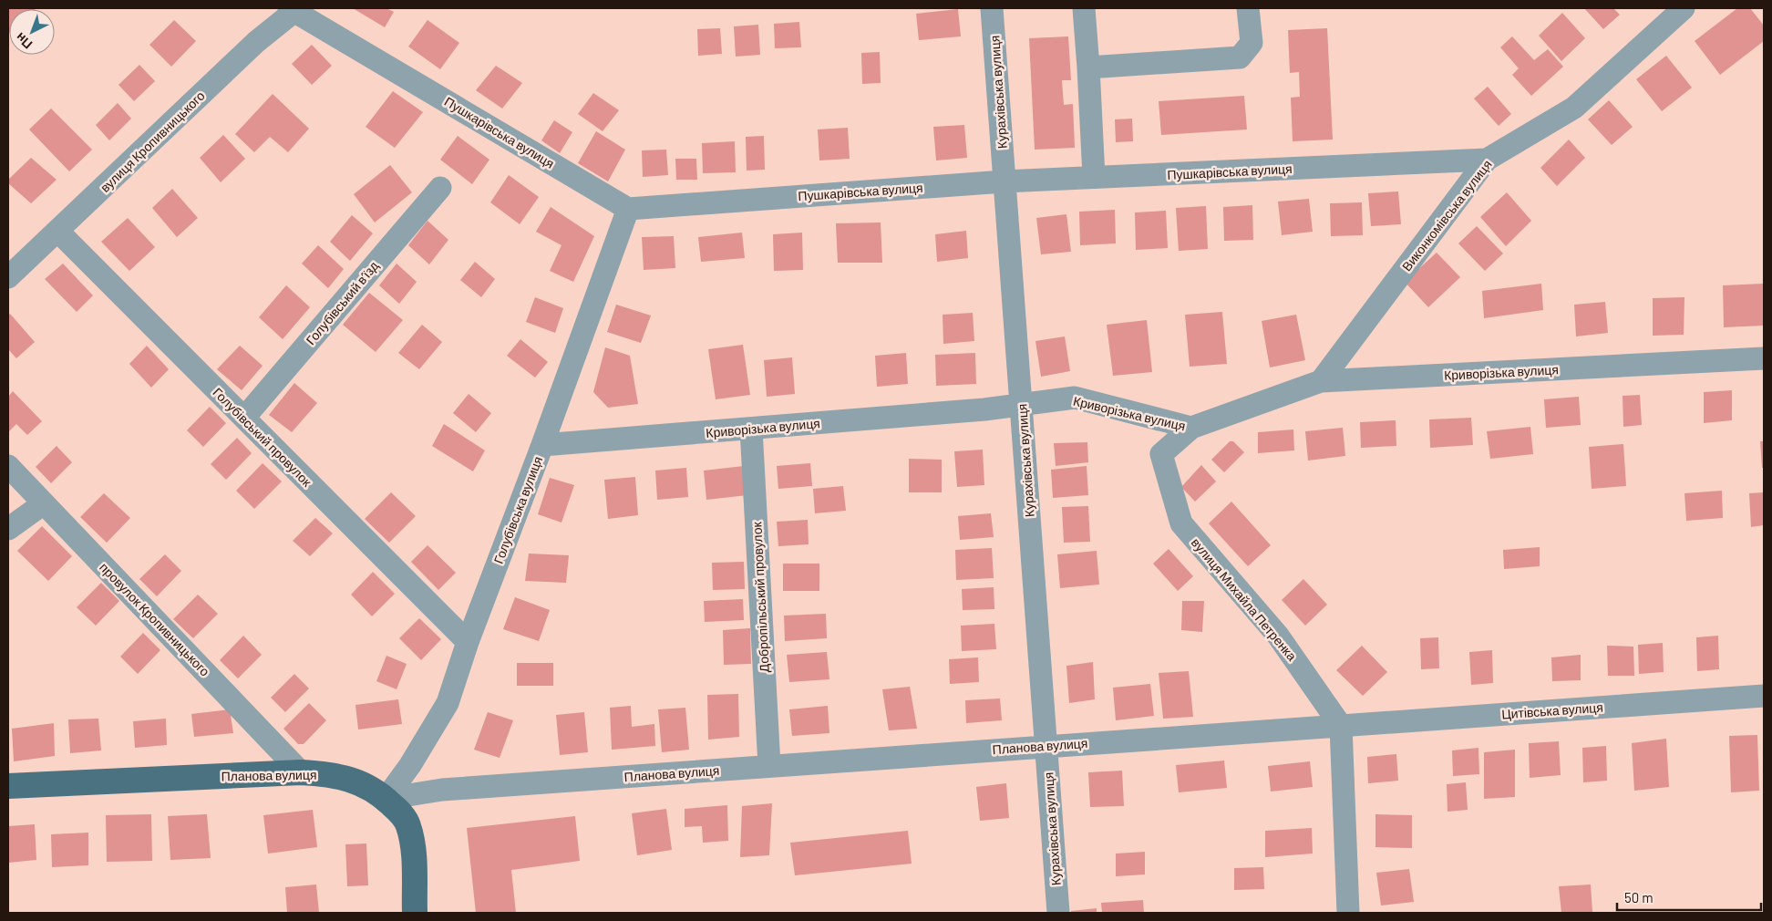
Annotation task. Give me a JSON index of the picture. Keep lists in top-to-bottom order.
{
  "streets": {
    "main road": ["Планова вулиця"],
    "street": [
      "Курахівська вулиця",
      "Пушкарівська вулиця",
      "вулиця Кропивницького",
      "Виконкомівська вулиця",
      "Голубівський в’їзд",
      "Криворізька вулиця",
      "Голубівський провулок",
      "Голубівська вулиця",
      "Добропільський провулок",
      "вулиця Михайла Петренка",
      "провулок Кропивницького",
      "Цитівська вулиця"
    ]
  },
  "crossings": [
    ["Курахівська вулиця", "Пушкарівська вулиця"],
    ["Курахівська вулиця", "Криворізька вулиця"],
    ["Курахівська вулиця", "Планова вулиця"],
    ["Пушкарівська вулиця", "вулиця Кропивницького"],
    ["Пушкарівська вулиця", "Виконкомівська вулиця"],
    ["Пушкарівська вулиця", "Голубівська вулиця"],
    ["вулиця Кропивницького", "Голубівський провулок"],
    ["Виконкомівська вулиця", "Криворізька вулиця"],
    ["Голубівський в’їзд", "Голубівський провулок"],
    ["Криворізька вулиця", "Голубівська вулиця"],
    ["Криворізька вулиця", "Добропільський провулок"],
    ["Криворізька вулиця", "вулиця Михайла Петренка"],
    ["Голубівський провулок", "Голубівська вулиця"],
    ["Голубівська вулиця", "Планова вулиця"],
    ["Добропільський провулок", "Планова вулиця"],
    ["вулиця Михайла Петренка", "Цитівська вулиця"],
    ["вулиця Михайла Петренка", "Планова вулиця"],
    ["провулок Кропивницького", "Планова вулиця"],
    ["Цитівська вулиця", "Планова вулиця"]
  ],
  "scale_bar": "50 m",
  "north": "bottom left"
}
